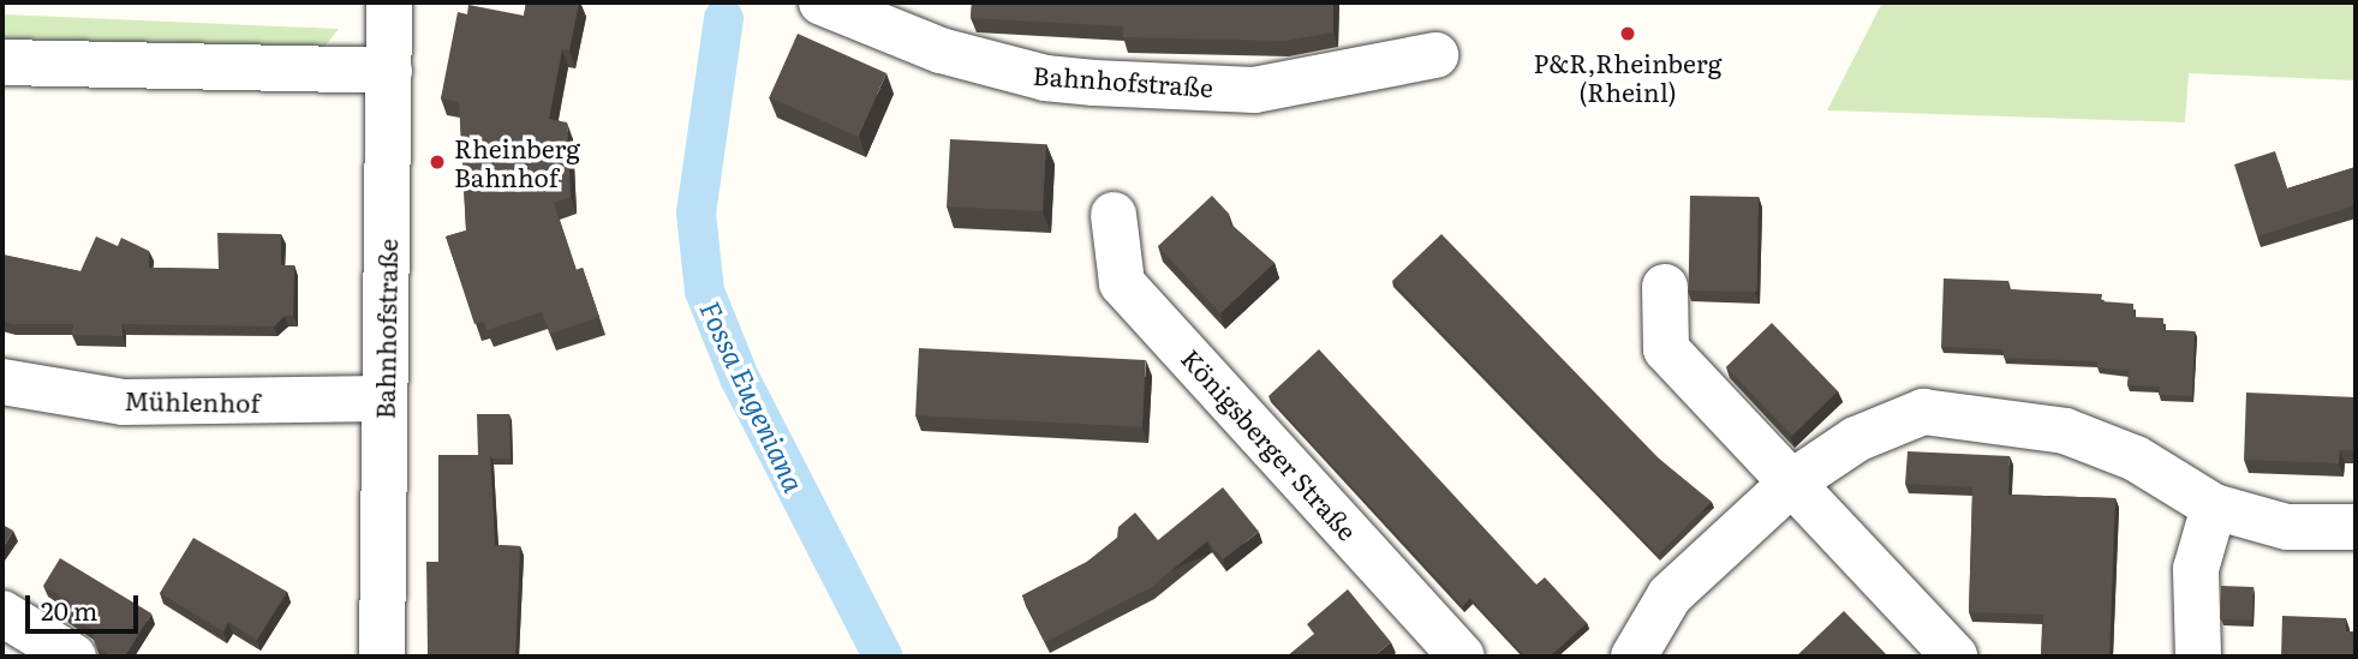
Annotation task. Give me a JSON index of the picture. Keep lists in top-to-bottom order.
{
  "streets": {
    "street": ["Bahnhofstraße", "Mühlenhof", "Königsberger Straße"]
  },
  "crossings": [
    ["Bahnhofstraße", "Mühlenhof"]
  ],
  "water": ["Fossa Eugeniana"],
  "places": ["P&R,Rheinberg (Rheinl)", "Rheinberg Bahnhof"],
  "scale_bar": "20 m"
}
